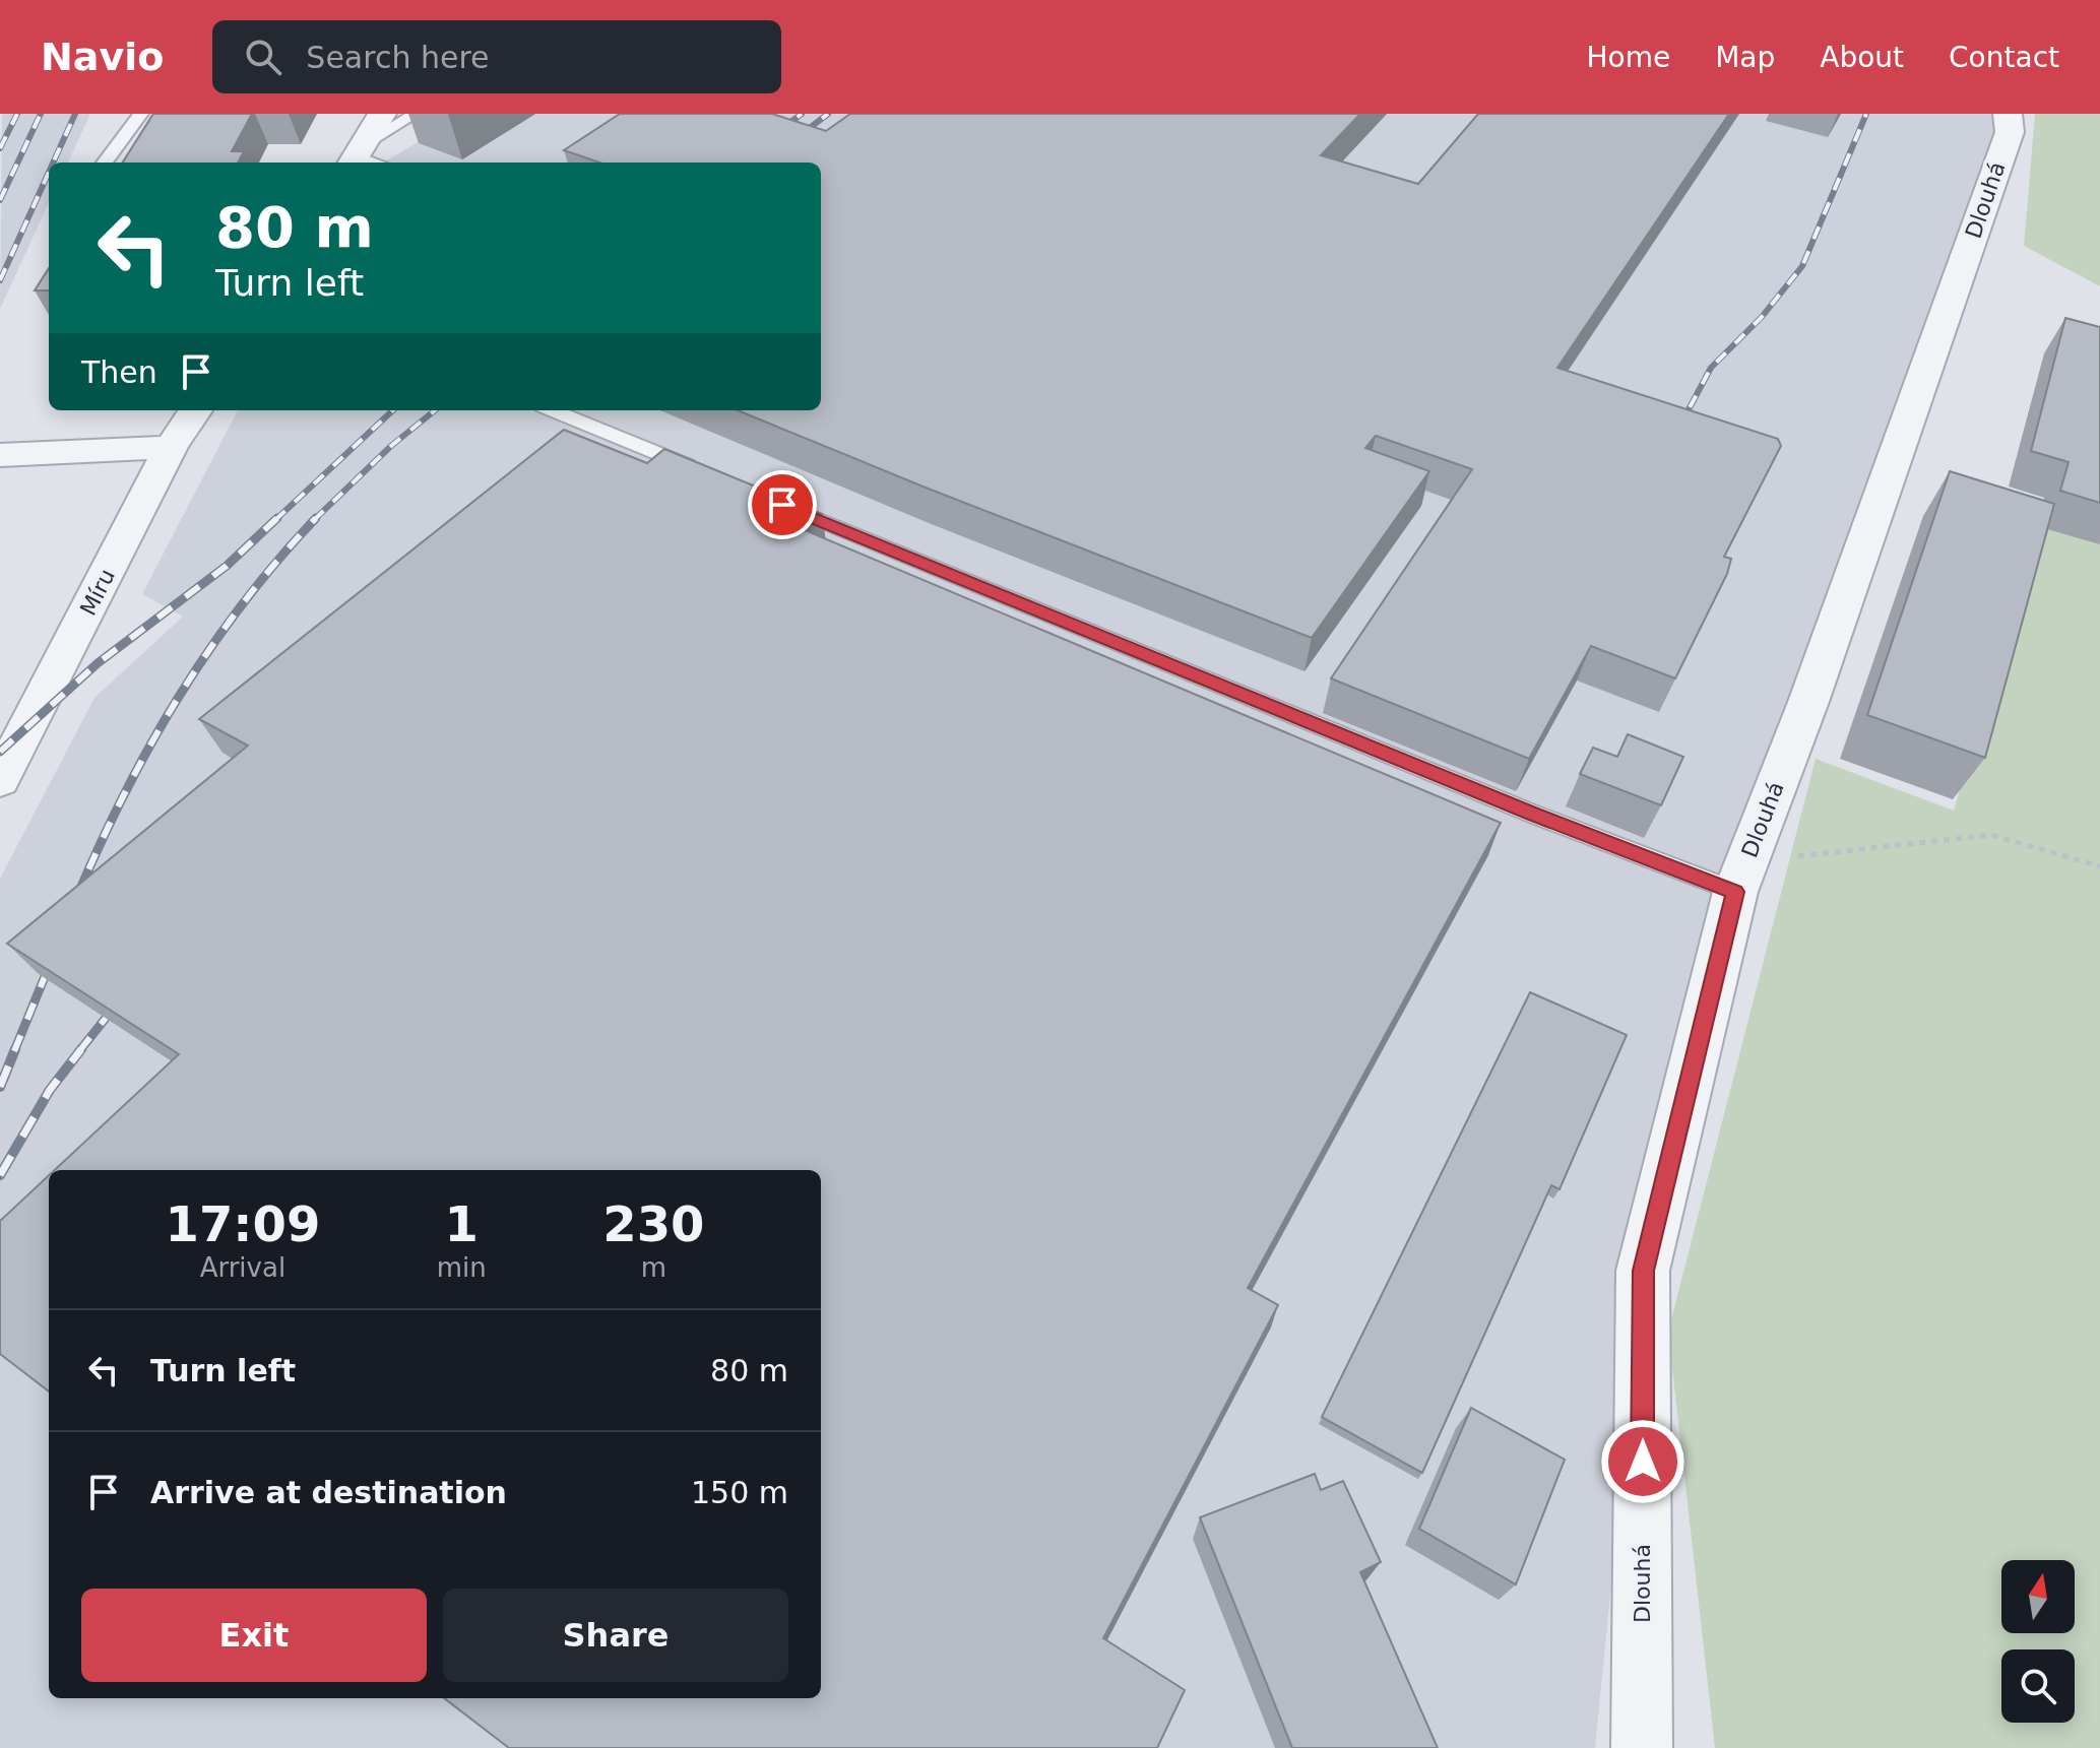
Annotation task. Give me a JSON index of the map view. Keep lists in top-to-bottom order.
{
  "streets": {
    "street": ["Dlouhá", "Míru"]
  },
  "north": "top",
  "page": {
    "header": "Navio",
    "search": "Search here",
    "nav": [
      "Home",
      "Map",
      "About",
      "Contact"
    ],
    "turn": ["80 m", "Turn left"],
    "then": "Then",
    "eta": [
      "17:09",
      "Arrival",
      "1",
      "min",
      "230",
      "m"
    ],
    "list": [
      {
        "name": "Turn left",
        "value": "80 m"
      },
      {
        "name": "Arrive at destination",
        "value": "150 m"
      }
    ],
    "buttons": ["Exit", "Share"]
  }
}
